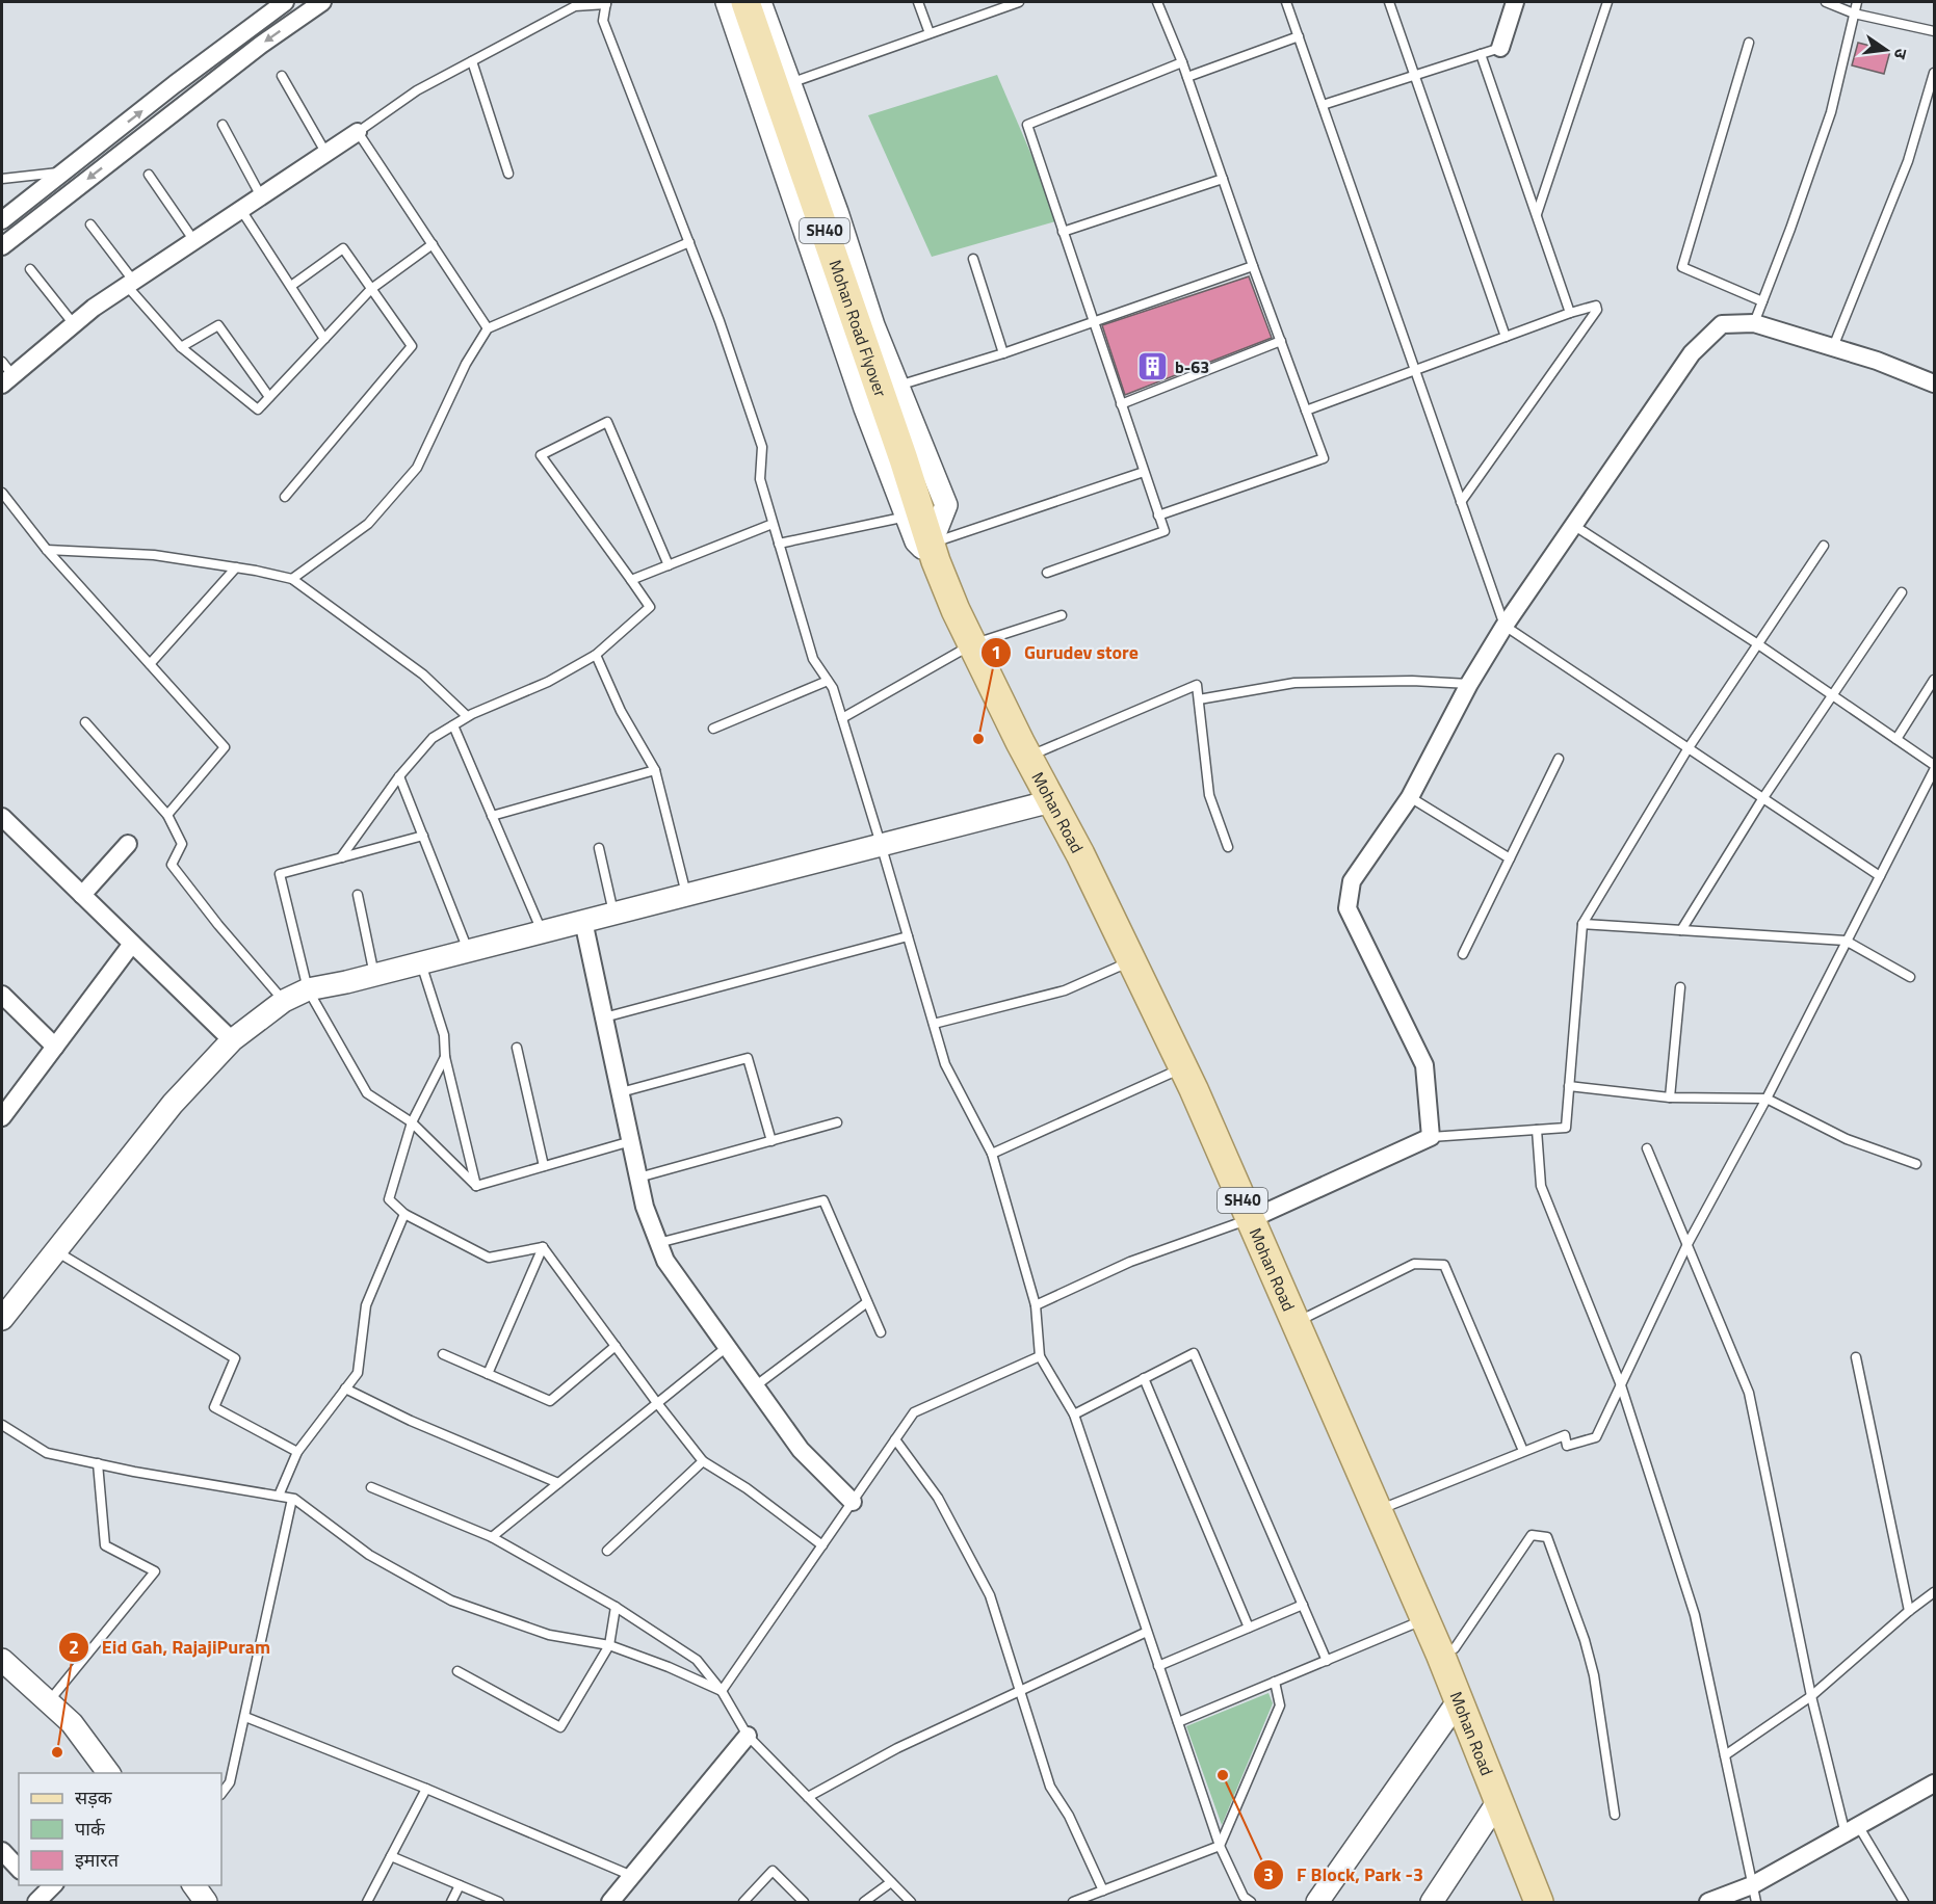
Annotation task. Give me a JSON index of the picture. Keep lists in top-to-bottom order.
{
  "streets": {
    "main road": ["SH40", "Mohan Road Flyover", "Mohan Road"]
  },
  "crossings": [
    ["Mohan Road Flyover", "Mohan Road"]
  ],
  "places": {
    "building": ["b-63"],
    "other": ["Gurudev store", "Eid Gah, RajajiPuram", "F Block, Park -3"]
  },
  "legend": ["सड़क", "पार्क", "इमारत"],
  "north": "right"
}
